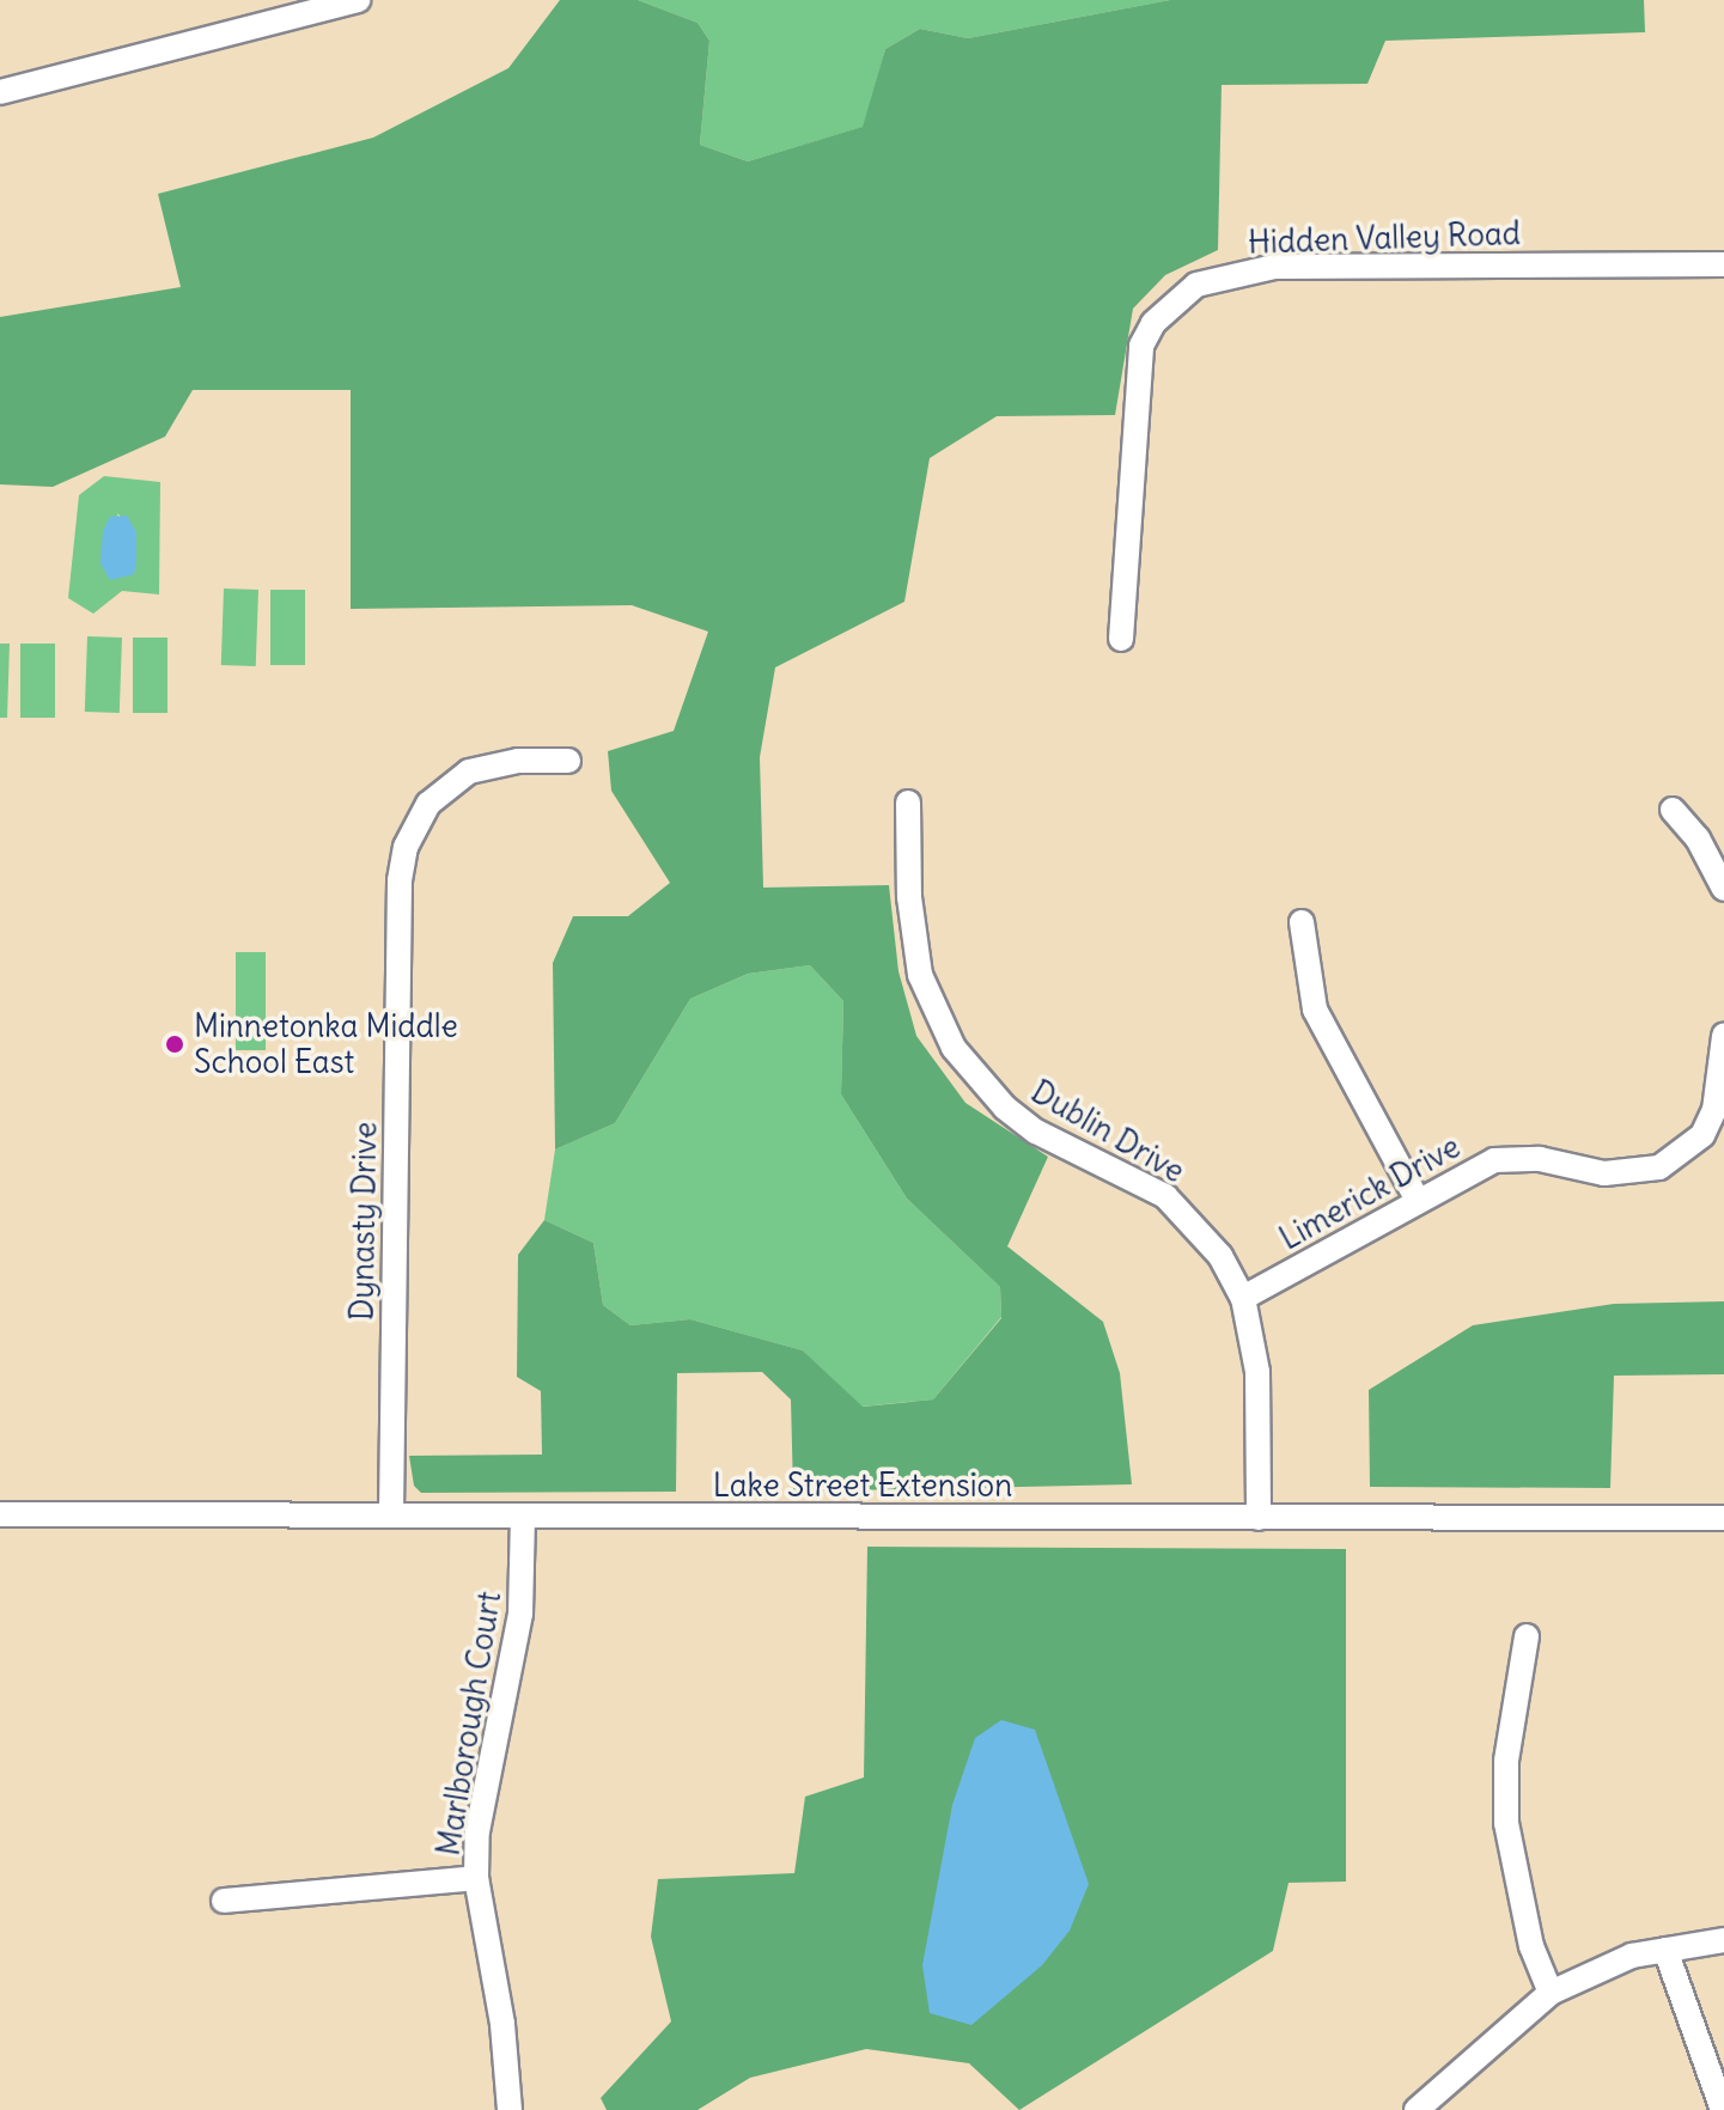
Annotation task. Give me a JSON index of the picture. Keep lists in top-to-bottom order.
{
  "streets": {
    "street": [
      "Hidden Valley Road",
      "Dublin Drive",
      "Limerick Drive",
      "Dynasty Drive",
      "Lake Street Extension",
      "Marlborough Court"
    ]
  },
  "crossings": [
    ["Dublin Drive", "Limerick Drive"],
    ["Dublin Drive", "Lake Street Extension"],
    ["Dynasty Drive", "Lake Street Extension"],
    ["Lake Street Extension", "Marlborough Court"]
  ],
  "places": ["Minnetonka Middle School East"]
}
